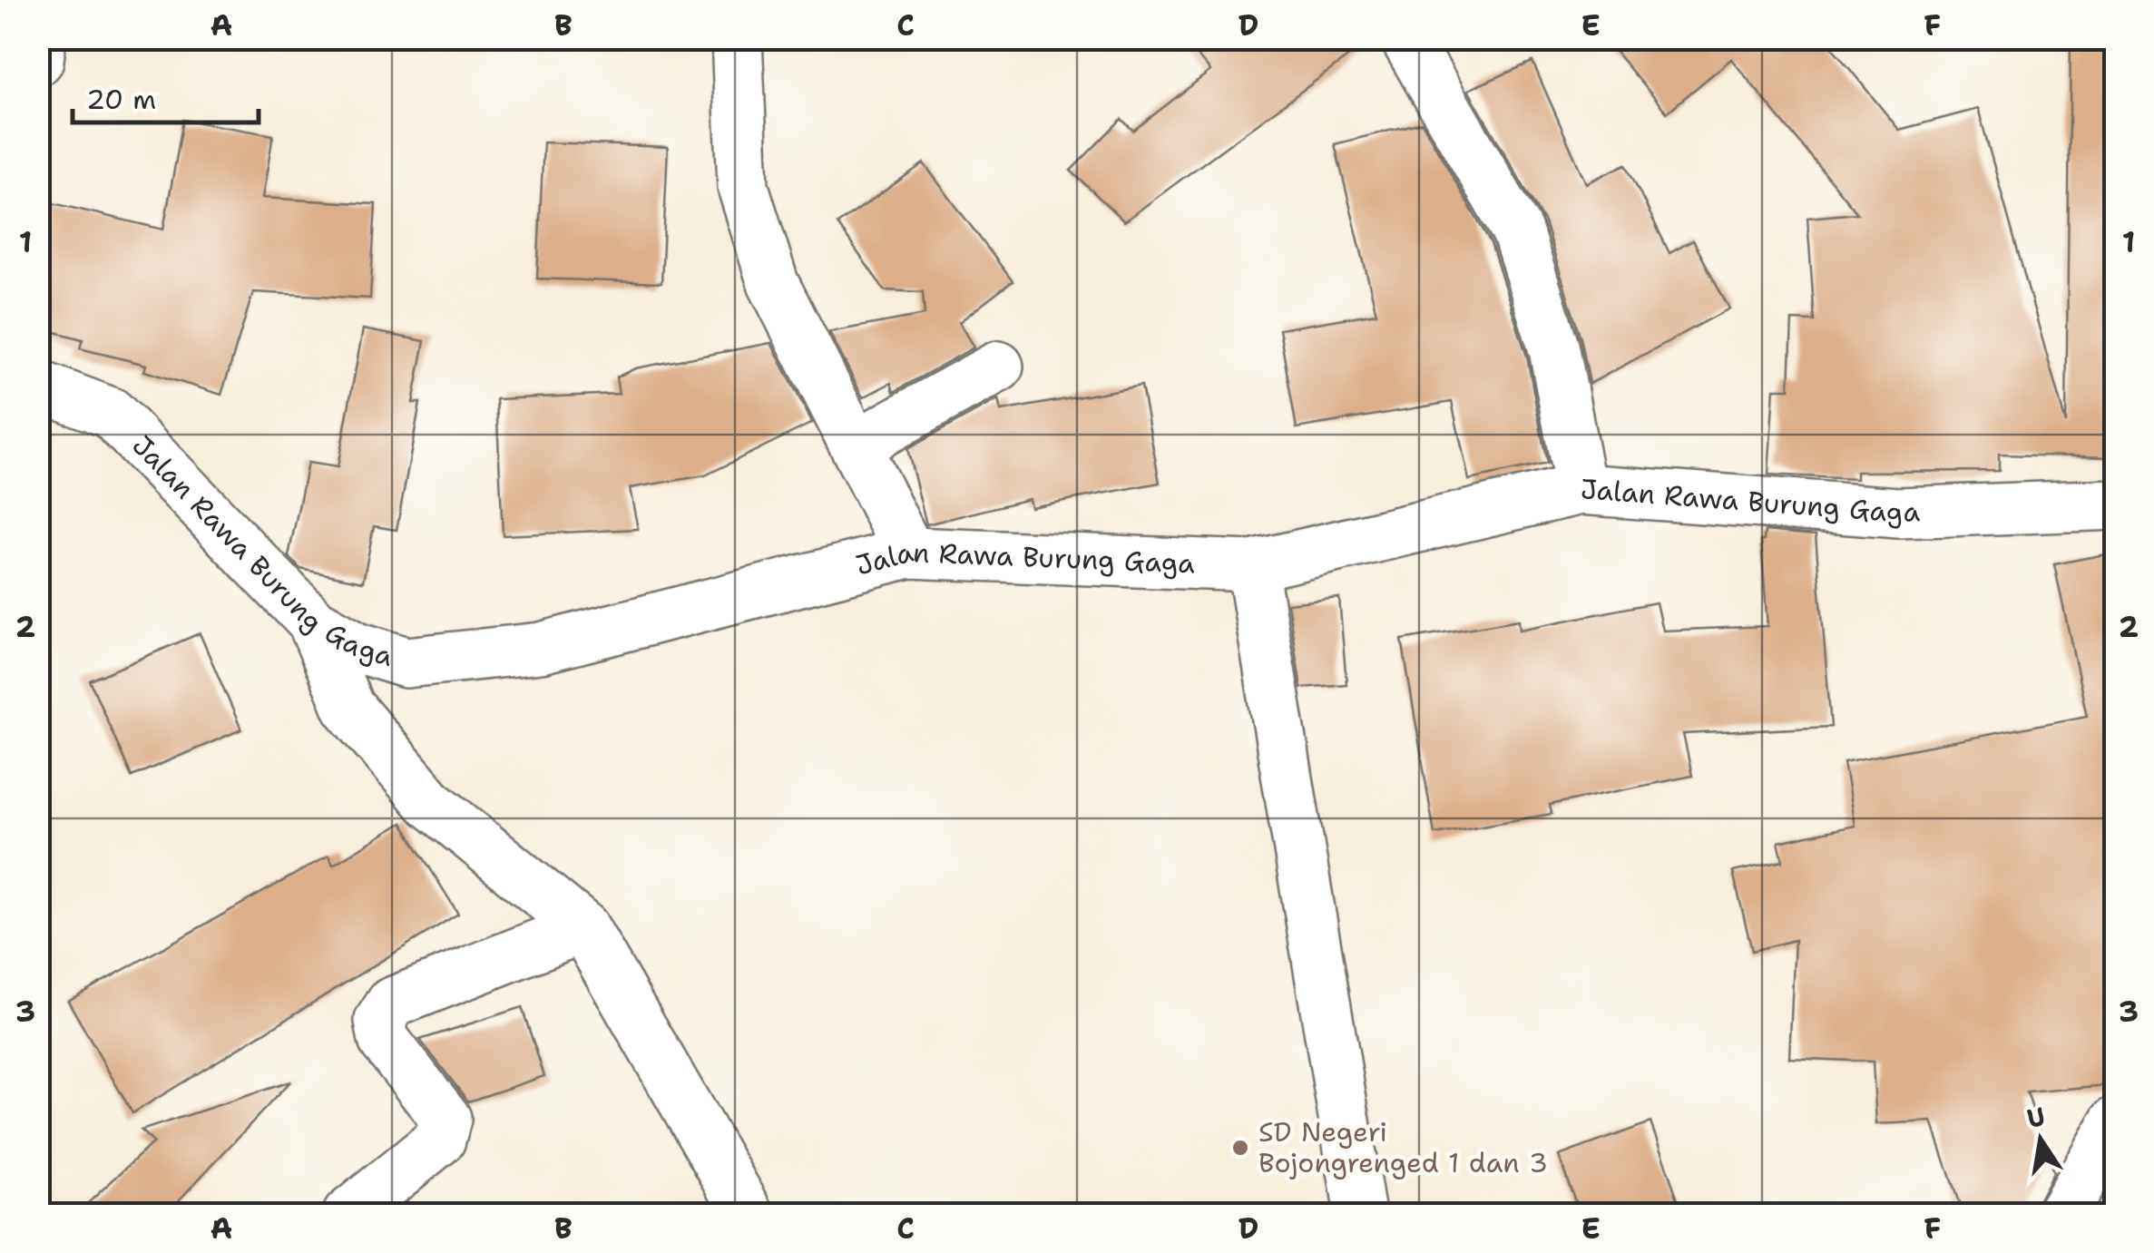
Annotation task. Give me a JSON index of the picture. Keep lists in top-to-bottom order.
{
  "streets": {
    "street": ["Jalan Rawa Burung Gaga"]
  },
  "places": ["SD Negeri Bojongrenged 1 dan 3"],
  "scale_bar": "20 m",
  "north": "top",
  "grid": {
    "columns": [
      "A",
      "B",
      "C",
      "D",
      "E",
      "F"
    ],
    "rows": ["1", "2", "3"]
  }
}
